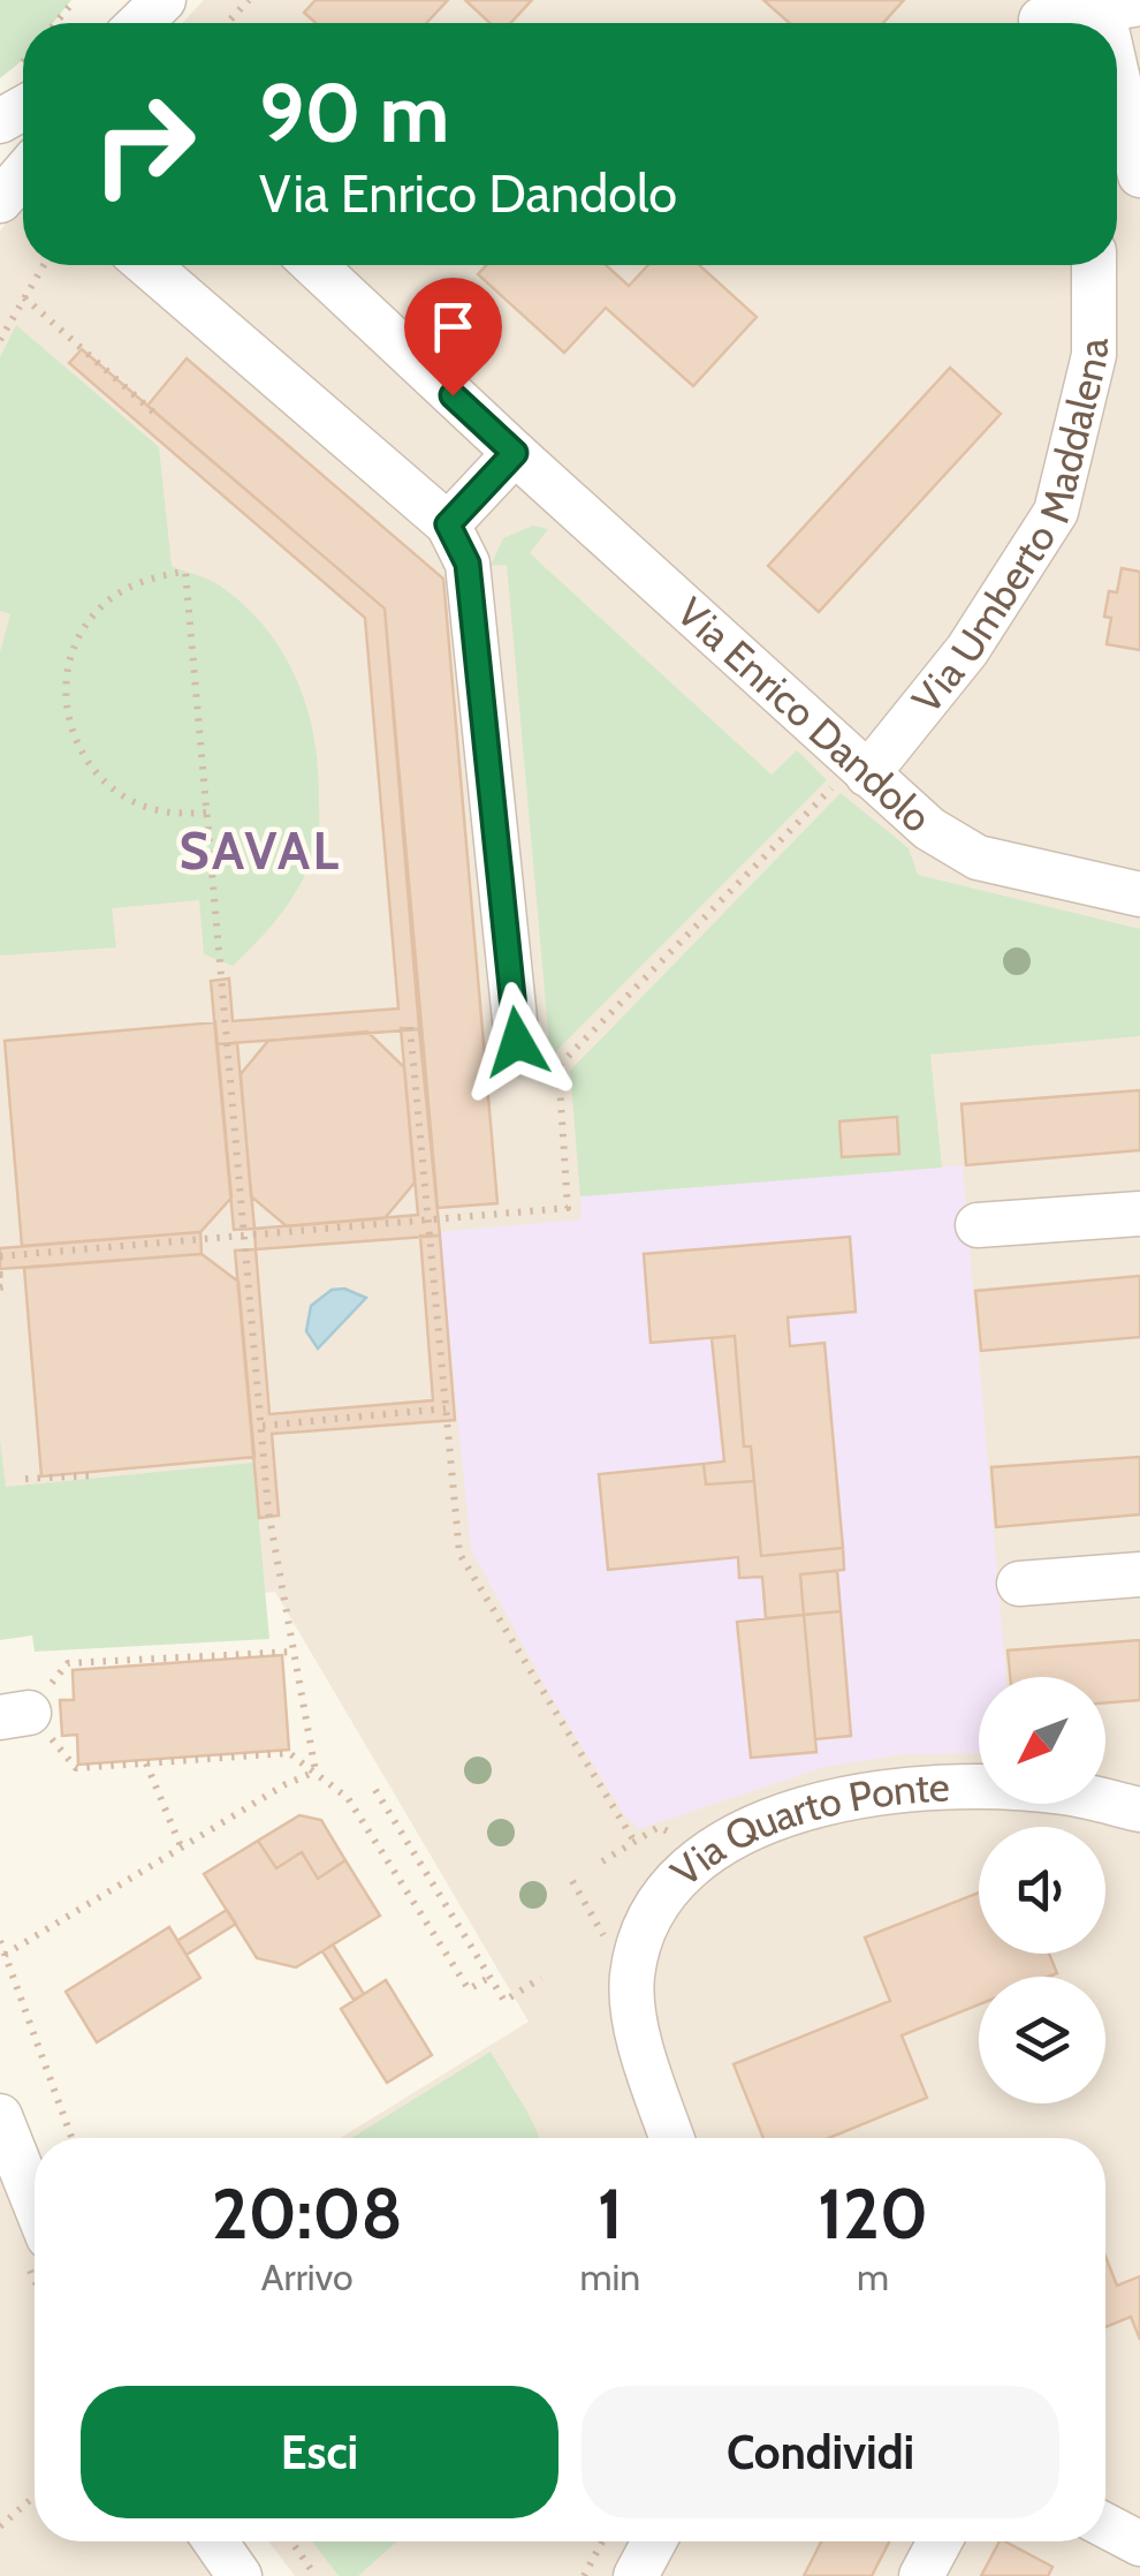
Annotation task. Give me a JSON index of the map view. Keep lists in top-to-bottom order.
{
  "streets": {
    "street": ["Via Umberto Maddalena", "Via Enrico Dandolo", "Via Quarto Ponte"]
  },
  "crossings": [
    ["Via Umberto Maddalena", "Via Enrico Dandolo"]
  ],
  "districts": ["SAVAL"],
  "north": "bottom left",
  "page": {
    "turn": ["90 m", "Via Enrico Dandolo"],
    "eta": [
      "20:08",
      "Arrivo",
      "1",
      "min",
      "120",
      "m"
    ],
    "buttons": ["Esci", "Condividi"]
  }
}
